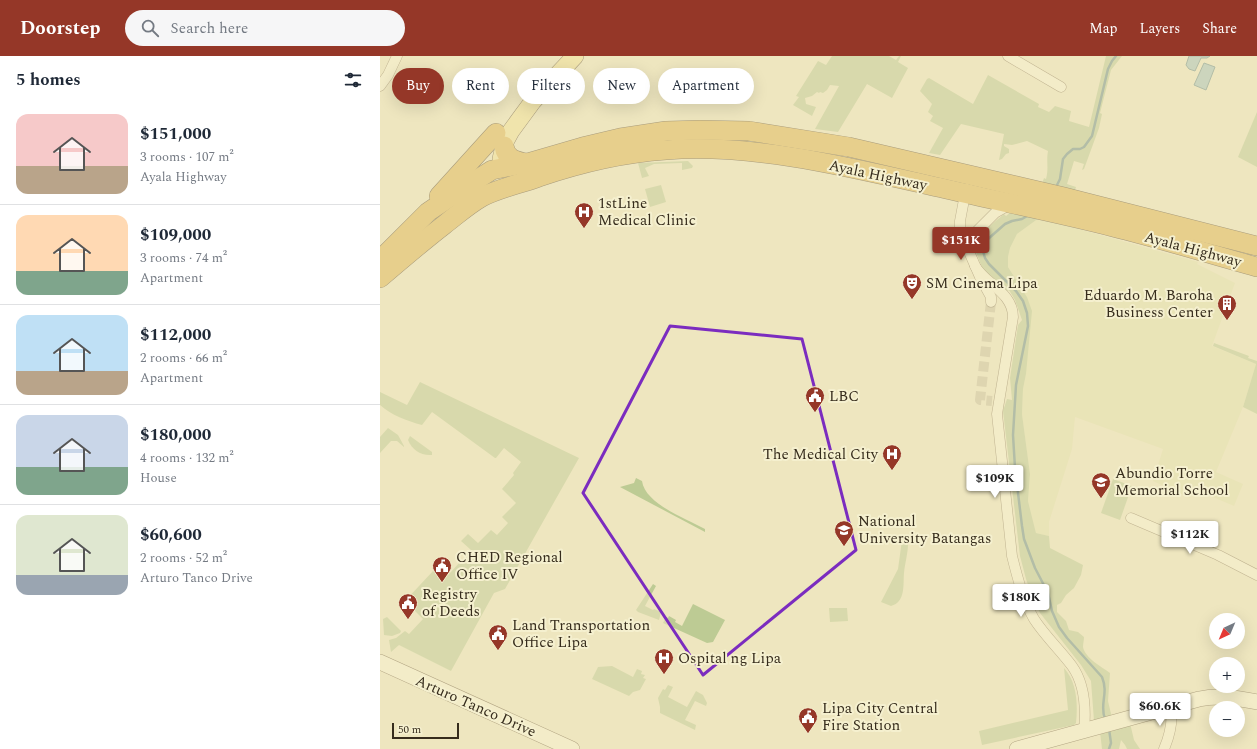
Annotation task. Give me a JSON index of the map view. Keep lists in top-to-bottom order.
{
  "streets": {
    "highway": ["Ayala Highway"],
    "street": ["Arturo Tanco Drive"]
  },
  "places": {
    "hospital": ["1stLine Medical Clinic", "The Medical City", "Ospital ng Lipa"],
    "theatre": ["SM Cinema Lipa"],
    "building": ["Eduardo M. Baroha Business Center"],
    "public building": [
      "LBC",
      "CHED Regional Office IV",
      "Registry of Deeds",
      "Land Transportation Office Lipa",
      "Lipa City Central Fire Station"
    ],
    "school or university": ["Abundio Torre Memorial School", "National University Batangas"]
  },
  "scale_bar": "50 m",
  "north": "bottom left",
  "page": {
    "header": "Doorstep",
    "search": "Search here",
    "nav": ["Map", "Layers", "Share"],
    "heading": "5 homes",
    "chip": [
      "Buy",
      "Rent",
      "Filters",
      "New",
      "Apartment"
    ],
    "list": [
      {
        "name": "$151,000",
        "note": "3 rooms · 107 m² · Ayala Highway"
      },
      {
        "name": "$109,000",
        "note": "3 rooms · 74 m² · Apartment"
      },
      {
        "name": "$112,000",
        "note": "2 rooms · 66 m² · Apartment"
      },
      {
        "name": "$180,000",
        "note": "4 rooms · 132 m² · House"
      },
      {
        "name": "$60,600",
        "note": "2 rooms · 52 m² · Arturo Tanco Drive"
      }
    ],
    "price": [
      "$151K",
      "$109K",
      "$112K",
      "$180K",
      "$60.6K"
    ],
    "map_buttons": ["+", "−"],
    "scale": "50 m"
  }
}
